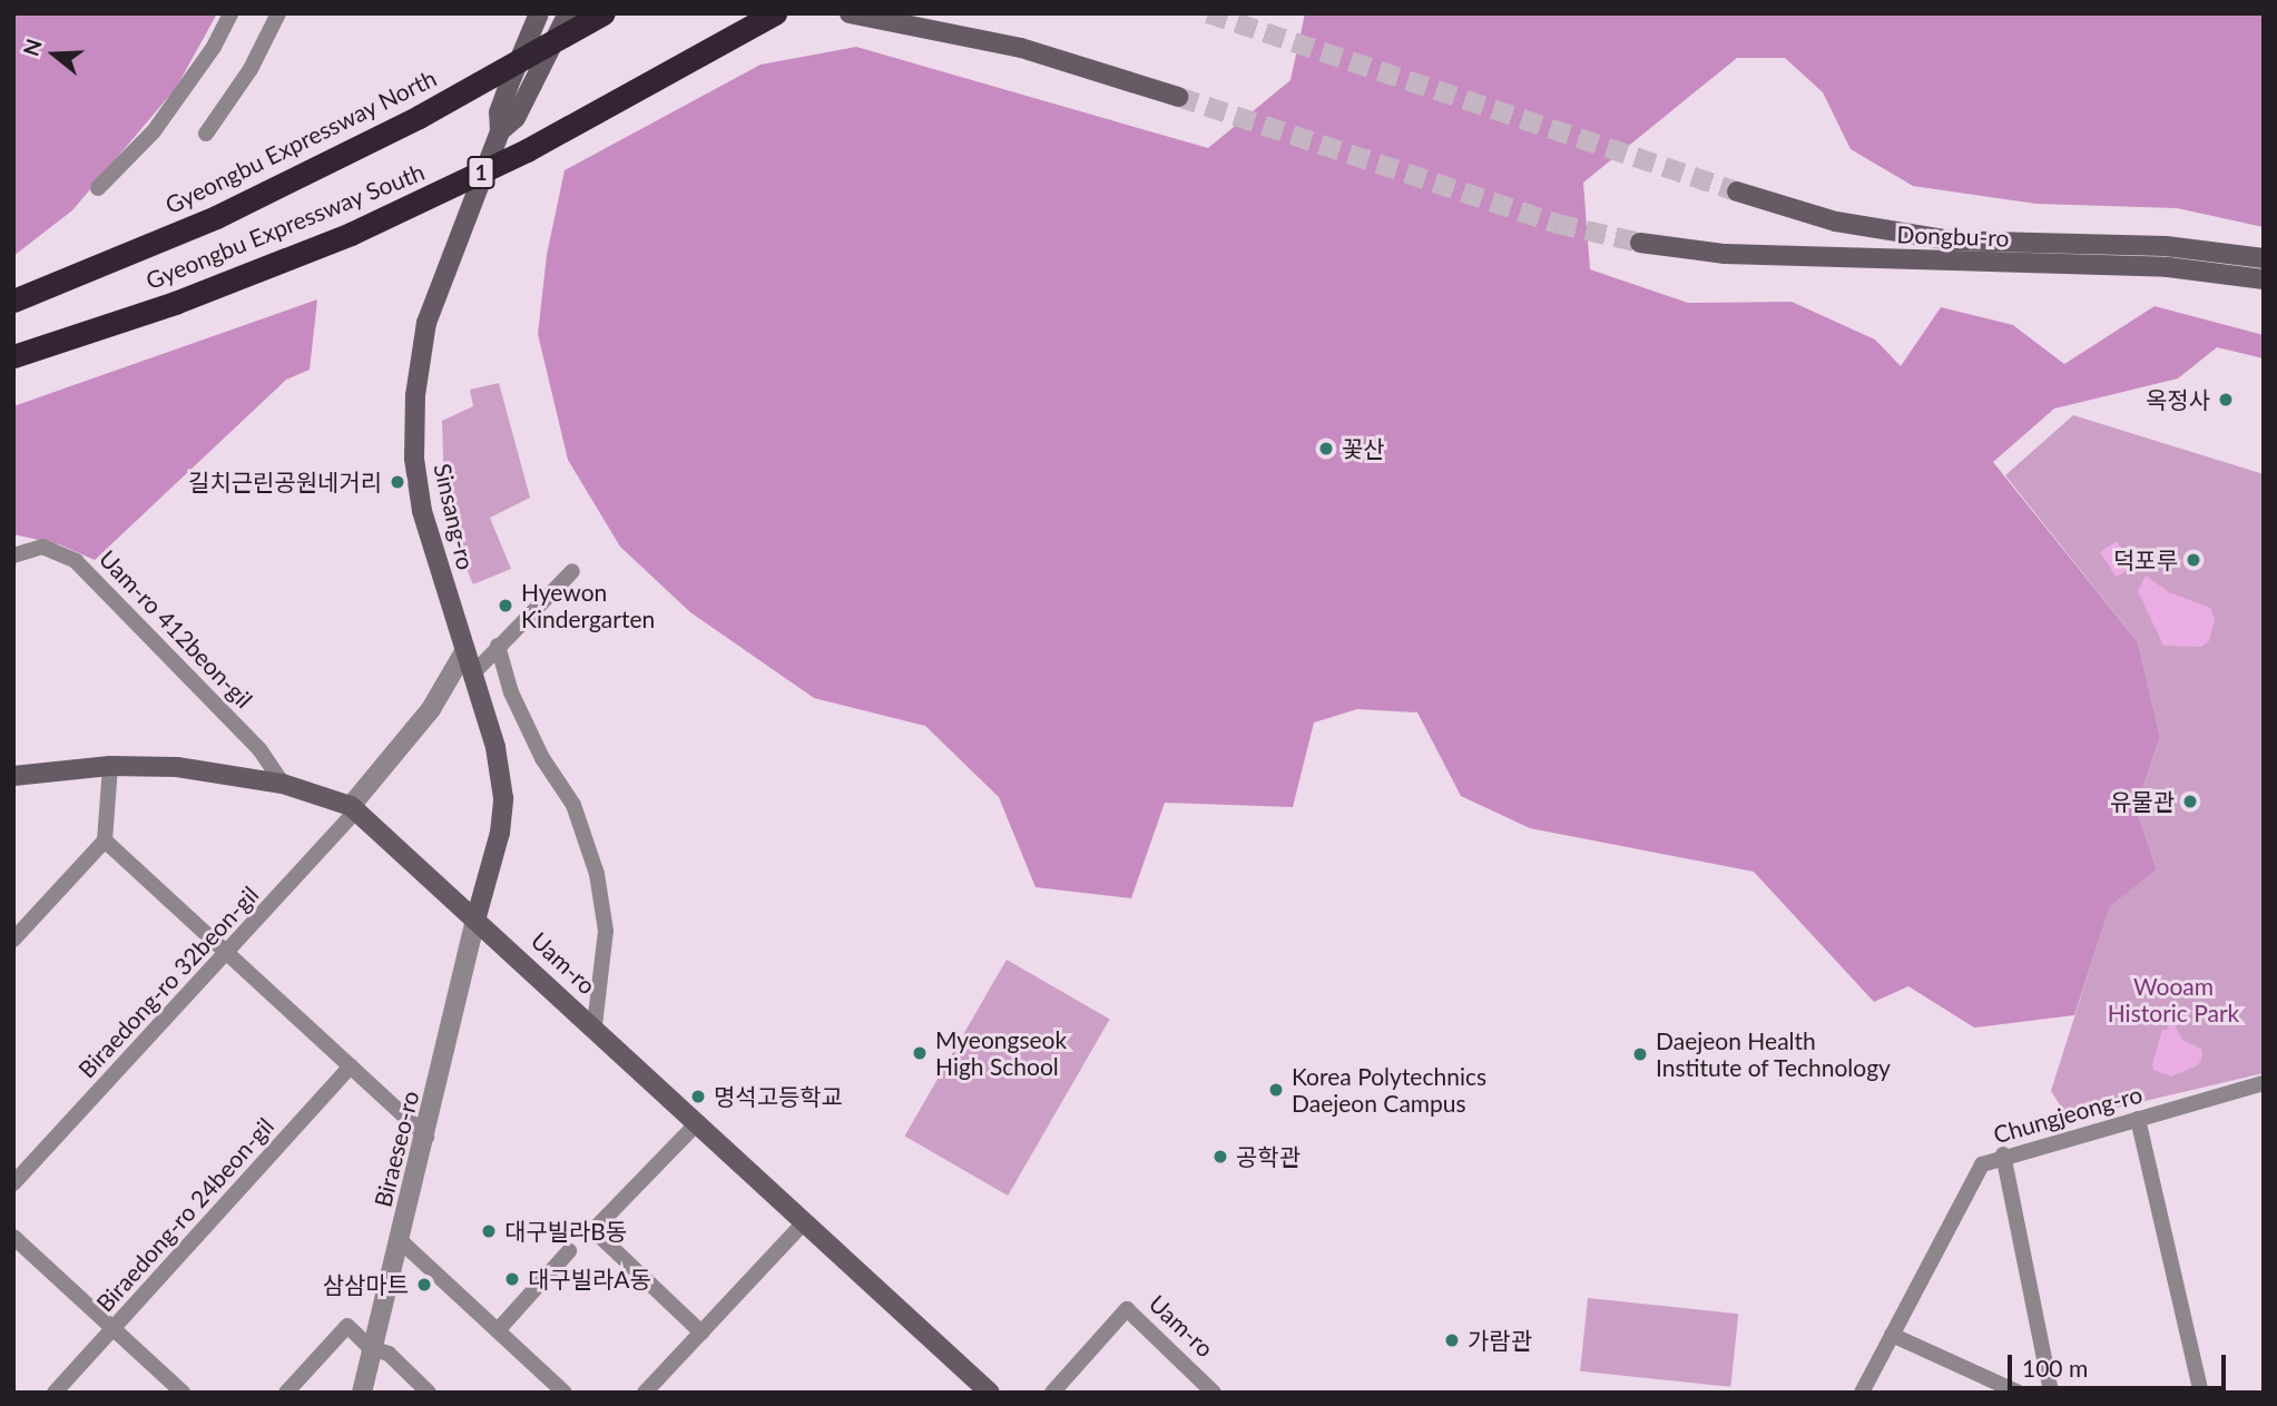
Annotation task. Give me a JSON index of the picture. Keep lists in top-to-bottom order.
{
  "streets": {
    "highway": ["Gyeongbu Expressway North", "1", "Gyeongbu Expressway South"],
    "main road": ["Dongbu-ro", "Sinsang-ro", "Uam-ro"],
    "street": [
      "Uam-ro 412beon-gil",
      "Biraedong-ro 32beon-gil",
      "Chungjeong-ro",
      "Biraeseo-ro",
      "Biraedong-ro 24beon-gil"
    ]
  },
  "crossings": [
    ["Sinsang-ro", "Uam-ro"],
    ["Sinsang-ro", "Biraeseo-ro"],
    ["Uam-ro 412beon-gil", "Uam-ro"],
    ["Uam-ro", "Biraedong-ro 32beon-gil"],
    ["Uam-ro", "Biraeseo-ro"]
  ],
  "parks": ["Wooam Historic Park"],
  "places": [
    "옥정사",
    "꽃산",
    "길치근린공원네거리",
    "덕포루",
    "Hyewon Kindergarten",
    "유물관",
    "Myeongseok High School",
    "Daejeon Health Institute of Technology",
    "Korea Polytechnics Daejeon Campus",
    "명석고등학교",
    "공학관",
    "대구빌라B동",
    "대구빌라A동",
    "삼삼마트",
    "가람관"
  ],
  "scale_bar": "100 m",
  "north": "left"
}
